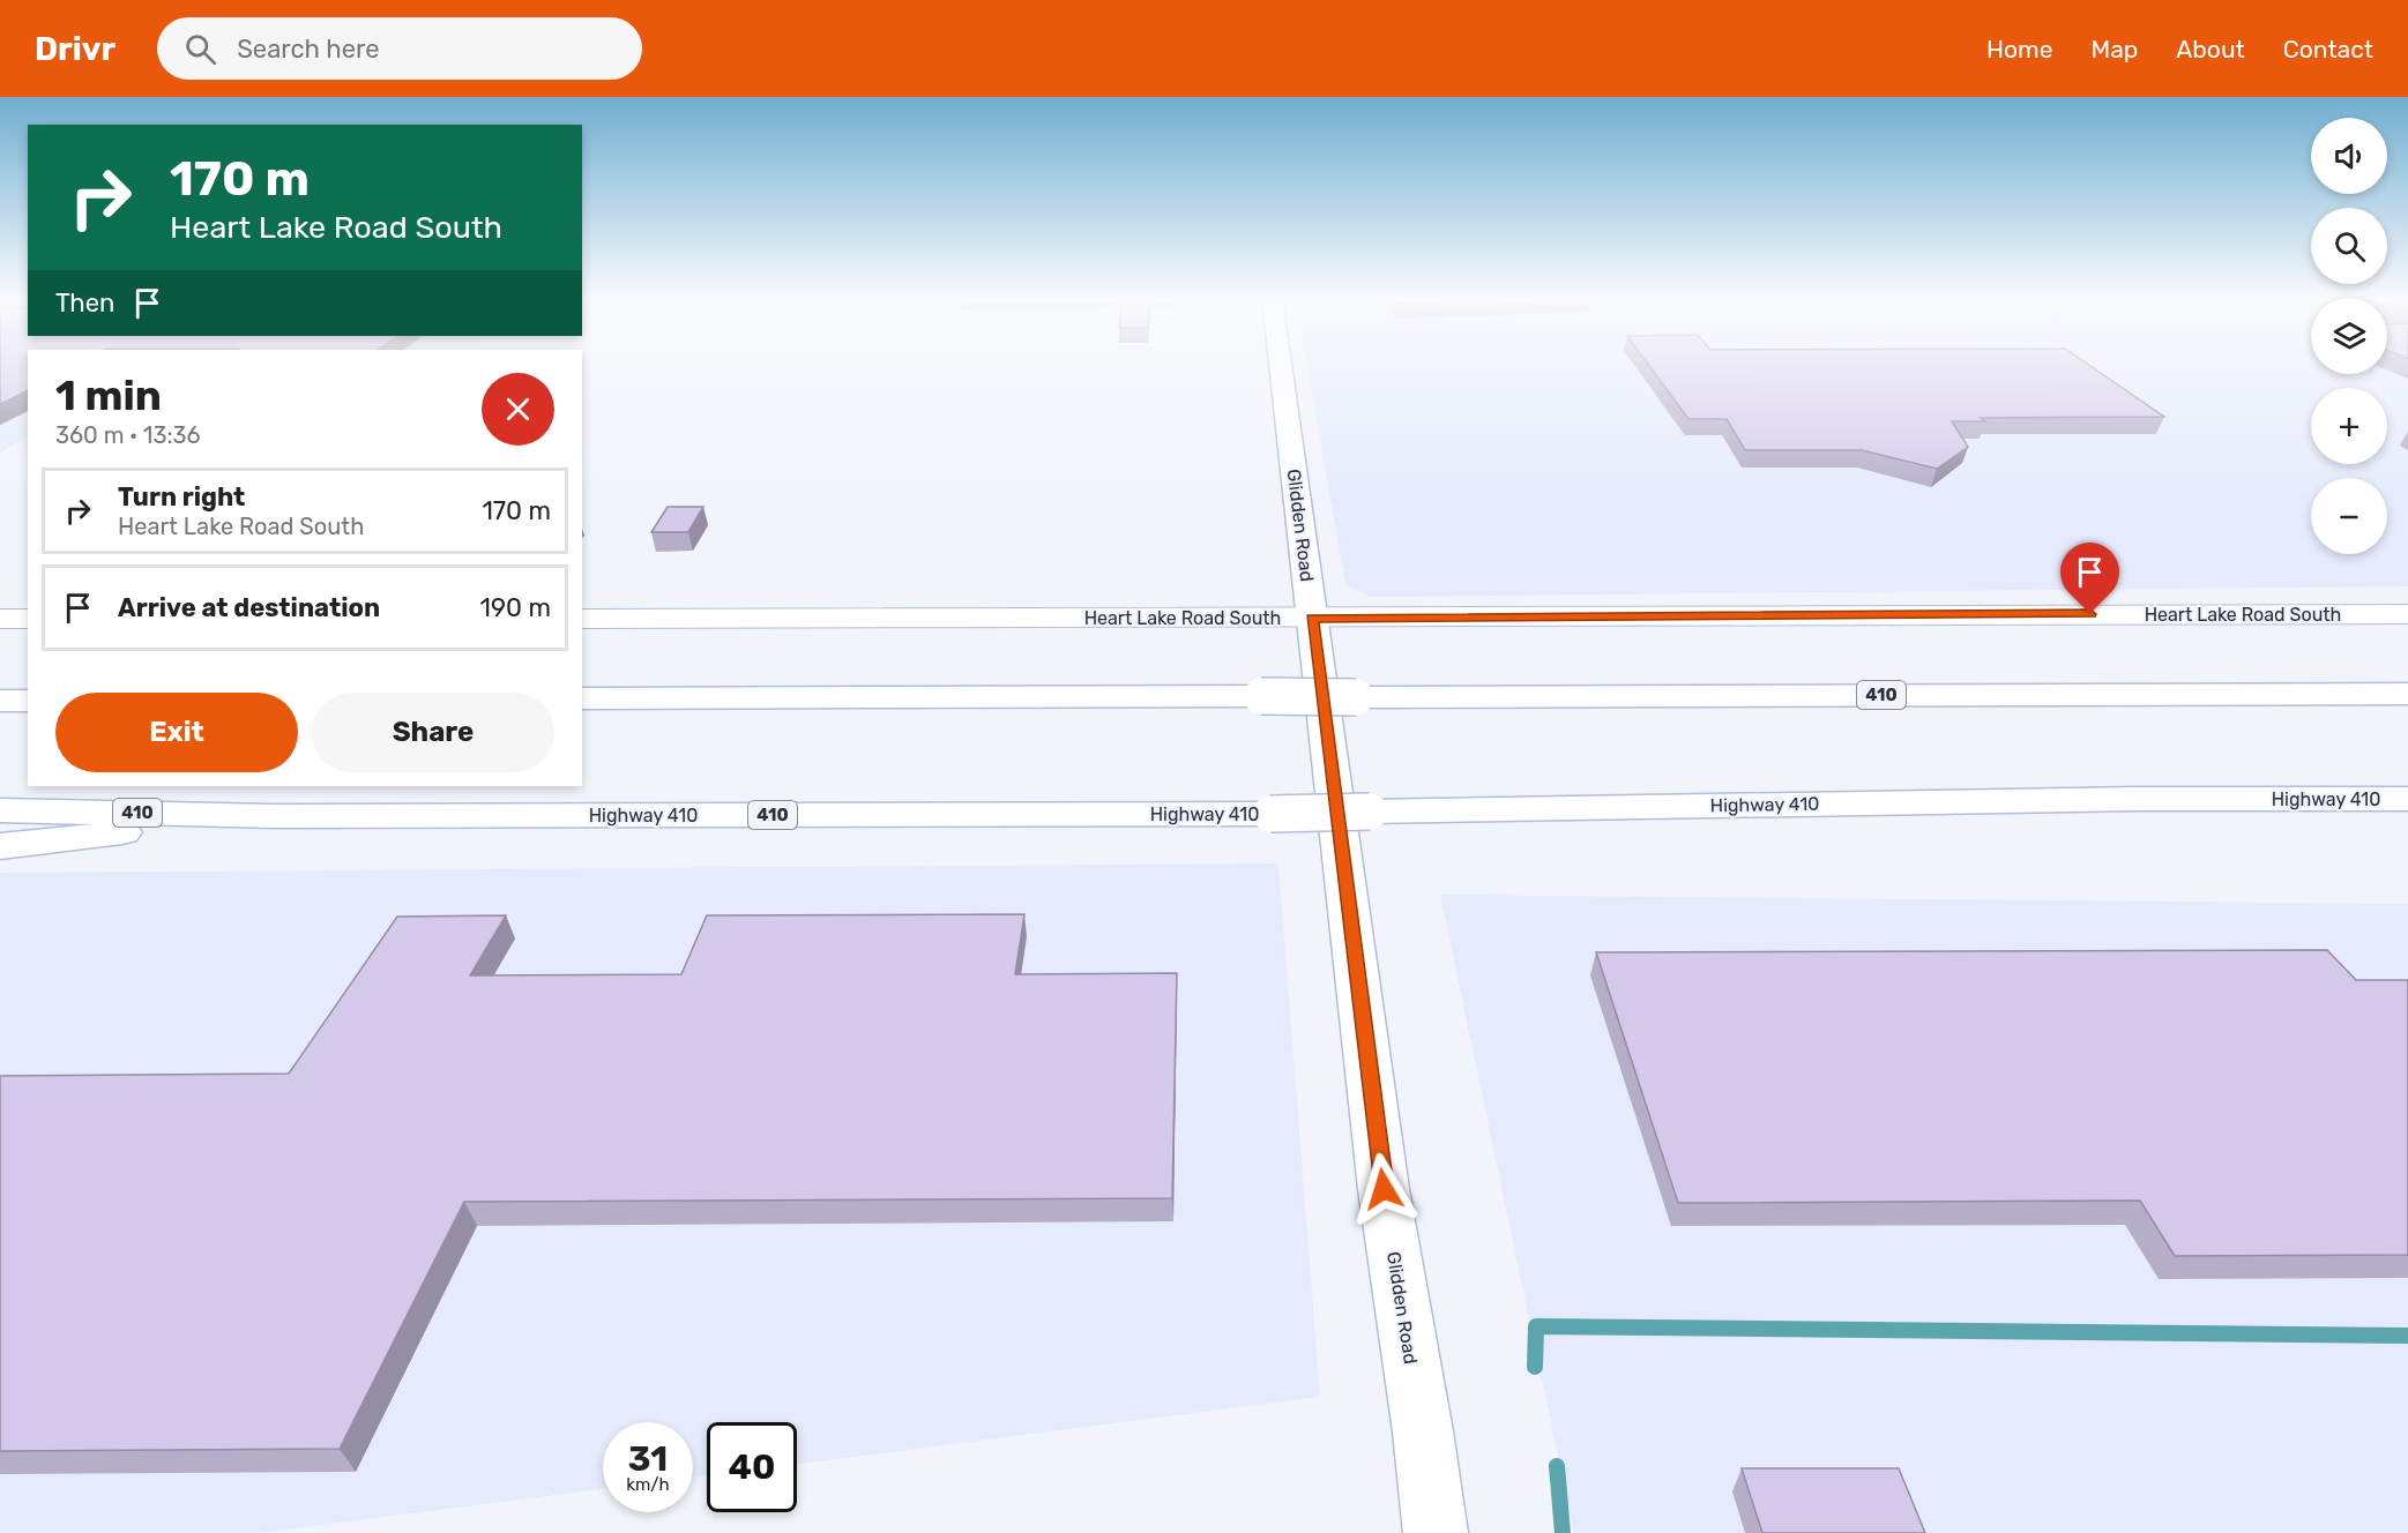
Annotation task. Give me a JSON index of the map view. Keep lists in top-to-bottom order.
{
  "streets": {
    "main road": ["Glidden Road", "410", "Highway 410"],
    "street": ["Heart Lake Road South"]
  },
  "crossings": [
    ["Glidden Road", "Heart Lake Road South"]
  ],
  "page": {
    "header": "Drivr",
    "search": "Search here",
    "nav": [
      "Home",
      "Map",
      "About",
      "Contact"
    ],
    "map_buttons": ["+", "−"],
    "turn": ["170 m", "Heart Lake Road South"],
    "then": "Then",
    "heading": ["1 min", "360 m · 13:36"],
    "list": [
      {
        "name": "Turn right",
        "note": "Heart Lake Road South",
        "value": "170 m"
      },
      {
        "name": "Arrive at destination",
        "value": "190 m"
      }
    ],
    "buttons": ["Exit", "Share"],
    "speed": "31 km/h",
    "limit": "40"
  }
}
